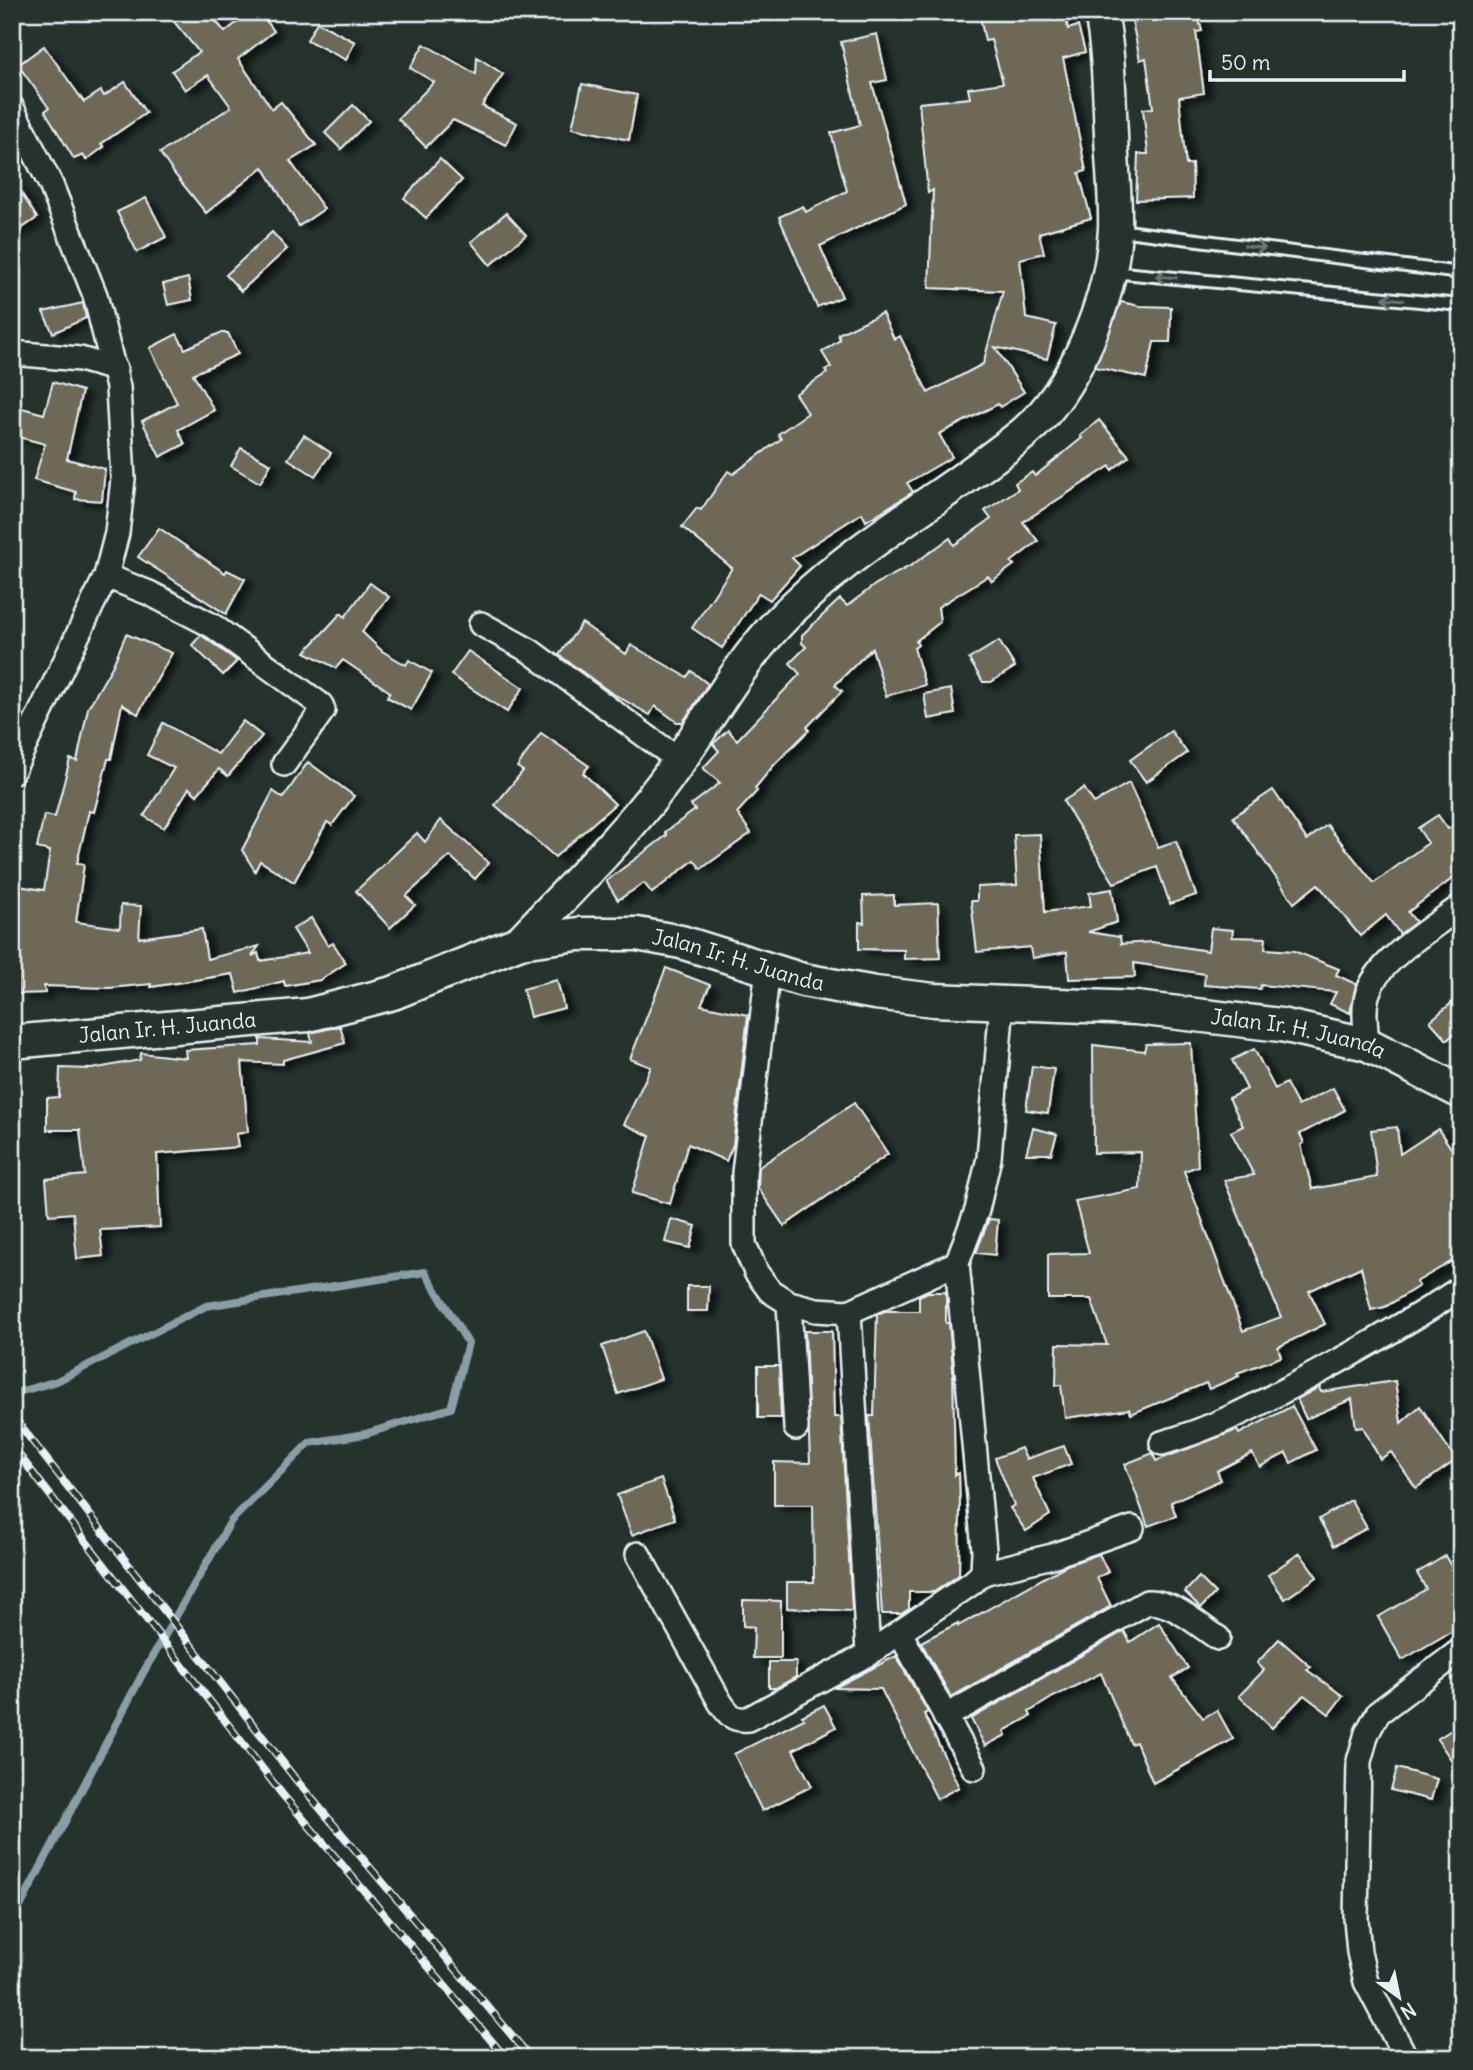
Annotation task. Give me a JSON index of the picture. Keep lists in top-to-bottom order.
{
  "streets": {
    "street": ["Jalan Ir. H. Juanda"]
  },
  "scale_bar": "50 m",
  "north": "bottom right"
}
